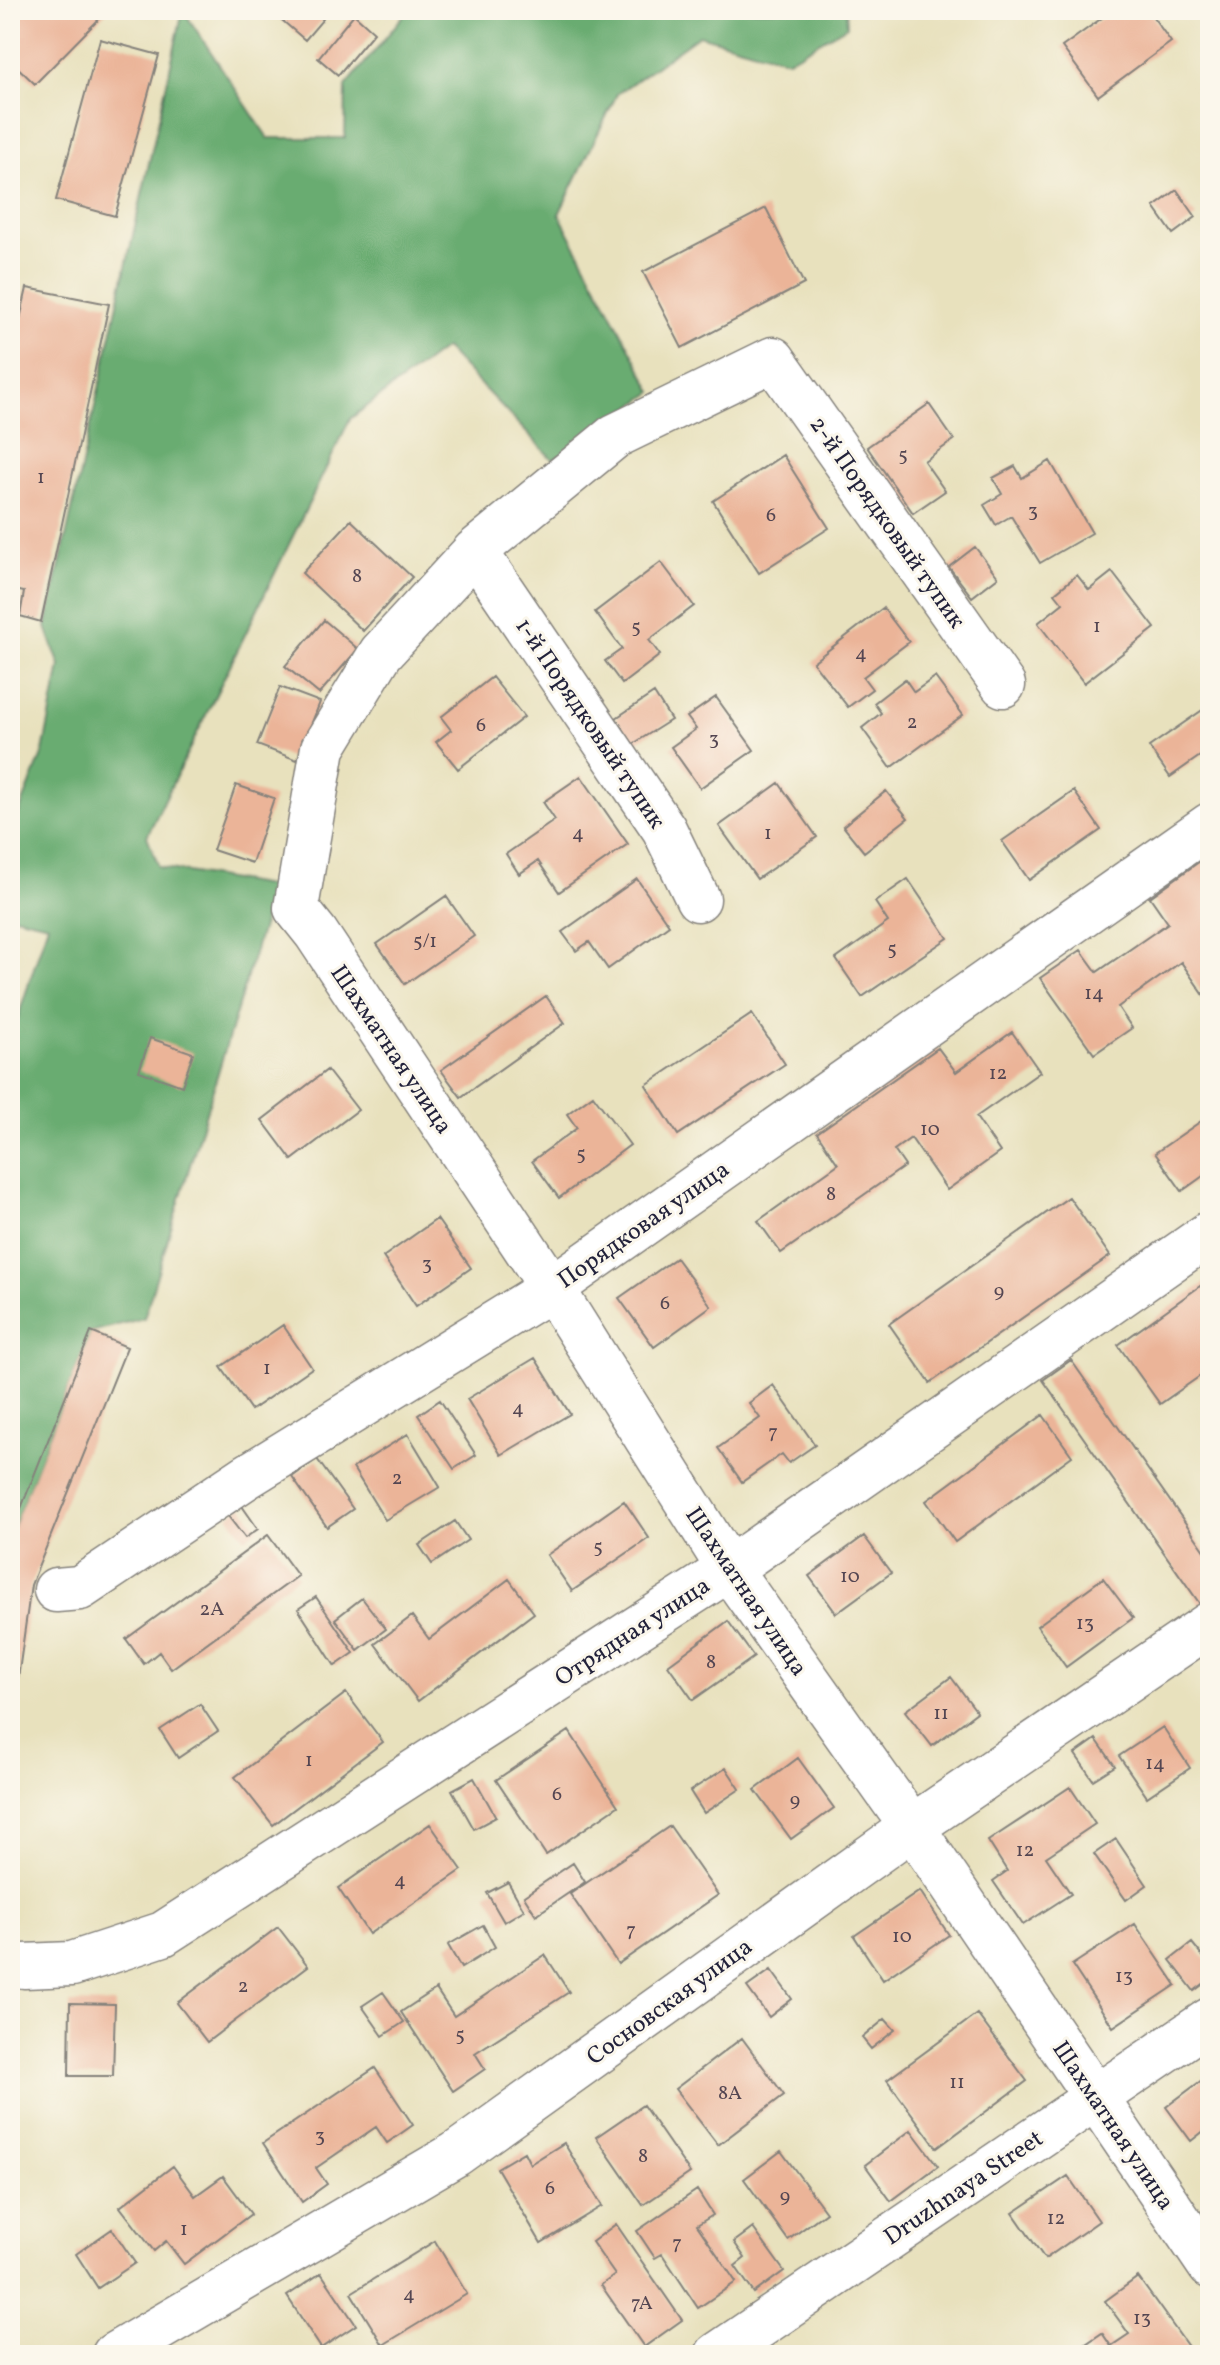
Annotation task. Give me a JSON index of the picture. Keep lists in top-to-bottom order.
{
  "streets": {
    "street": [
      "2-й Порядковый тупик",
      "1-й Порядковый тупик",
      "Шахматная улица",
      "Порядковая улица",
      "Отрядная улица",
      "Сосновская улица",
      "Druzhnaya Street"
    ]
  },
  "crossings": [
    ["2-й Порядковый тупик", "1-й Порядковый тупик"],
    ["2-й Порядковый тупик", "Шахматная улица"],
    ["1-й Порядковый тупик", "Шахматная улица"],
    ["Шахматная улица", "Порядковая улица"],
    ["Шахматная улица", "Отрядная улица"],
    ["Шахматная улица", "Сосновская улица"],
    ["Шахматная улица", "Druzhnaya Street"]
  ],
  "house_numbers": [
    "5",
    "1",
    "3",
    "6",
    "8",
    "1",
    "5",
    "4",
    "2",
    "6",
    "3",
    "4",
    "1",
    "5/1",
    "5",
    "14",
    "12",
    "10",
    "5",
    "8",
    "3",
    "9",
    "6",
    "1",
    "4",
    "7",
    "2",
    "5",
    "10",
    "2А",
    "13",
    "8",
    "11",
    "1",
    "14",
    "6",
    "9",
    "12",
    "4",
    "7",
    "10",
    "13",
    "2",
    "5",
    "11",
    "8А",
    "3",
    "8",
    "6",
    "9",
    "12",
    "1",
    "7",
    "4",
    "7А",
    "13"
  ]
}
